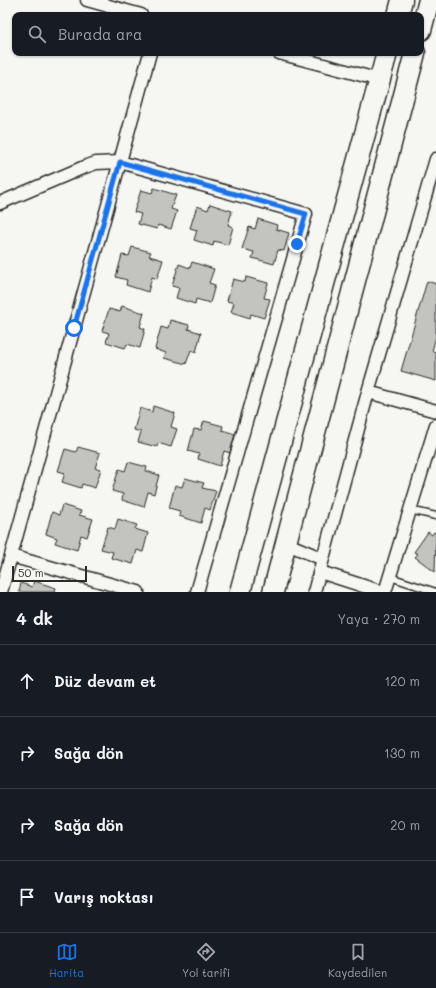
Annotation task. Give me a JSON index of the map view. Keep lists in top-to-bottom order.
{
  "scale_bar": "50 m",
  "page": {
    "search": "Burada ara",
    "scale": "50 m",
    "heading": ["4 dk", "Yaya · 270 m"],
    "list": [
      ["Düz devam et", "120 m"],
      ["Sağa dön", "130 m"],
      ["Sağa dön", "20 m"],
      "Varış noktası"
    ],
    "nav": ["Harita", "Yol tarifi", "Kaydedilen"]
  }
}
